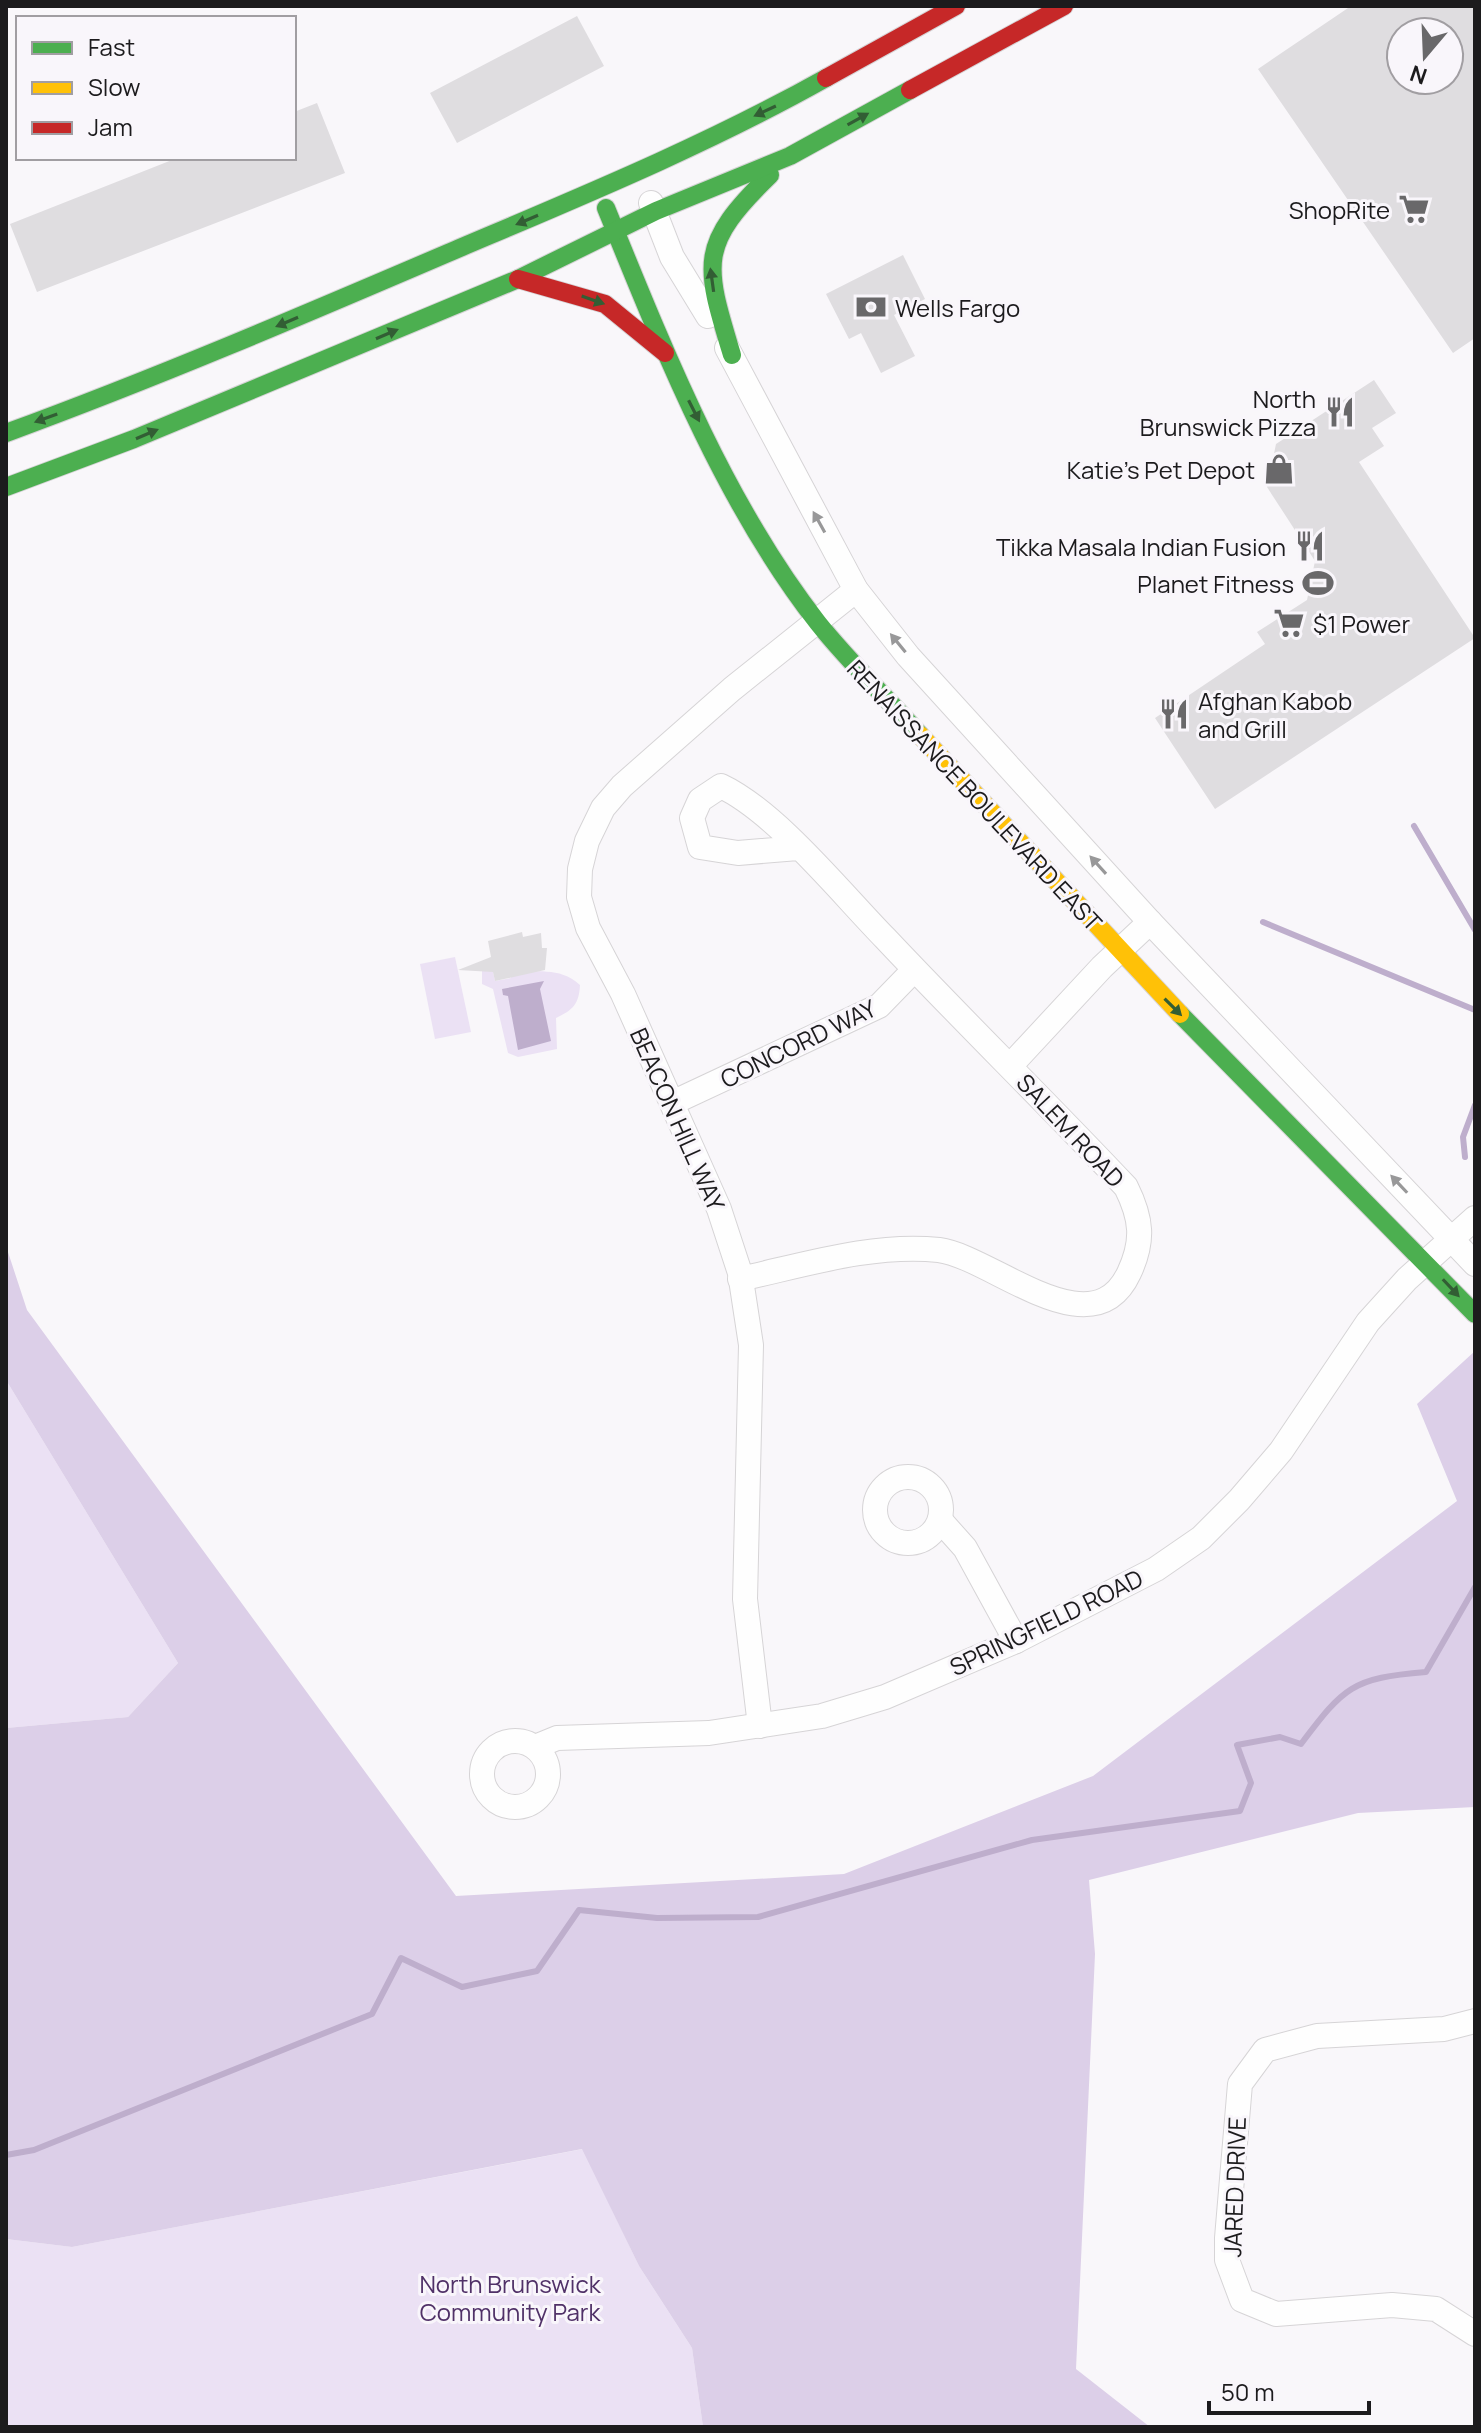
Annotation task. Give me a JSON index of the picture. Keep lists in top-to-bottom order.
{
  "streets": {
    "main road": ["RENAISSANCE BOULEVARD EAST"],
    "street": [
      "CONCORD WAY",
      "BEACON HILL WAY",
      "SALEM ROAD",
      "SPRINGFIELD ROAD",
      "JARED DRIVE"
    ]
  },
  "crossings": [
    ["RENAISSANCE BOULEVARD EAST", "BEACON HILL WAY"],
    ["RENAISSANCE BOULEVARD EAST", "SPRINGFIELD ROAD"],
    ["CONCORD WAY", "BEACON HILL WAY"],
    ["CONCORD WAY", "SALEM ROAD"],
    ["BEACON HILL WAY", "SALEM ROAD"],
    ["BEACON HILL WAY", "SPRINGFIELD ROAD"]
  ],
  "parks": ["North Brunswick Community Park"],
  "places": {
    "supermarket": ["ShopRite", "$1 Power"],
    "bank": ["Wells Fargo"],
    "restaurant": ["North Brunswick Pizza", "Tikka Masala Indian Fusion", "Afghan Kabob and Grill"],
    "shop": ["Katie's Pet Depot"],
    "sports": ["Planet Fitness"]
  },
  "legend": ["Fast", "Slow", "Jam"],
  "scale_bar": "50 m",
  "north": "bottom"
}
